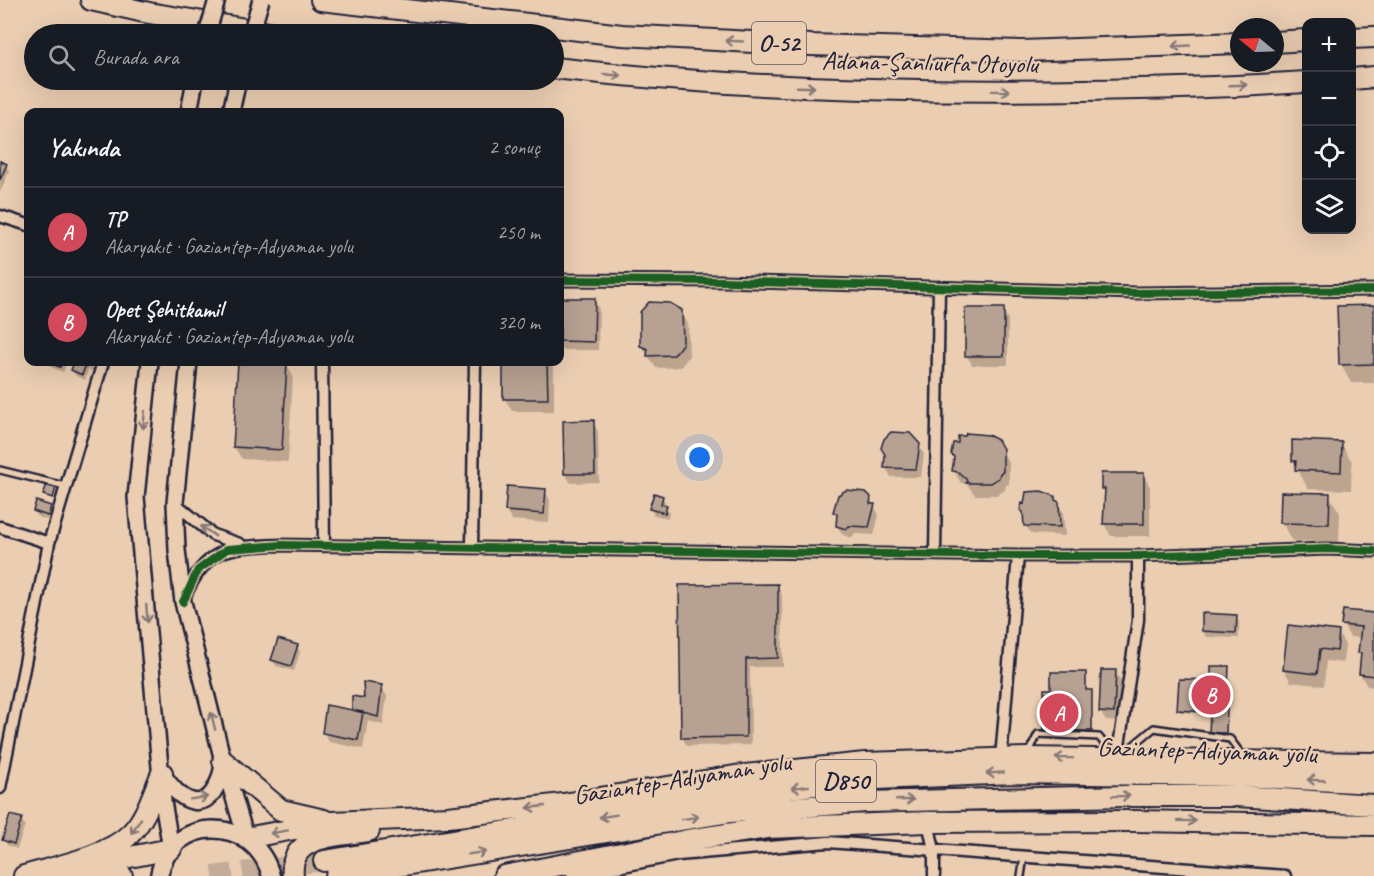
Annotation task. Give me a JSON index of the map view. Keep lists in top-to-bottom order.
{
  "streets": {
    "highway": [
      "O-52",
      "Adana-Şanlıurfa Otoyolu",
      "Gaziantep-Adıyaman yolu",
      "D850"
    ]
  },
  "north": "left",
  "page": {
    "map_buttons": ["+", "−"],
    "search": "Burada ara",
    "heading": ["Yakında", "2 sonuç"],
    "list": [
      {
        "mark": "A",
        "name": "TP",
        "note": "Akaryakıt · Gaziantep-Adıyaman yolu",
        "value": "250 m"
      },
      {
        "mark": "B",
        "name": "Opet Şehitkamil",
        "note": "Akaryakıt · Gaziantep-Adıyaman yolu",
        "value": "320 m"
      }
    ],
    "pins": ["B", "A"]
  }
}
